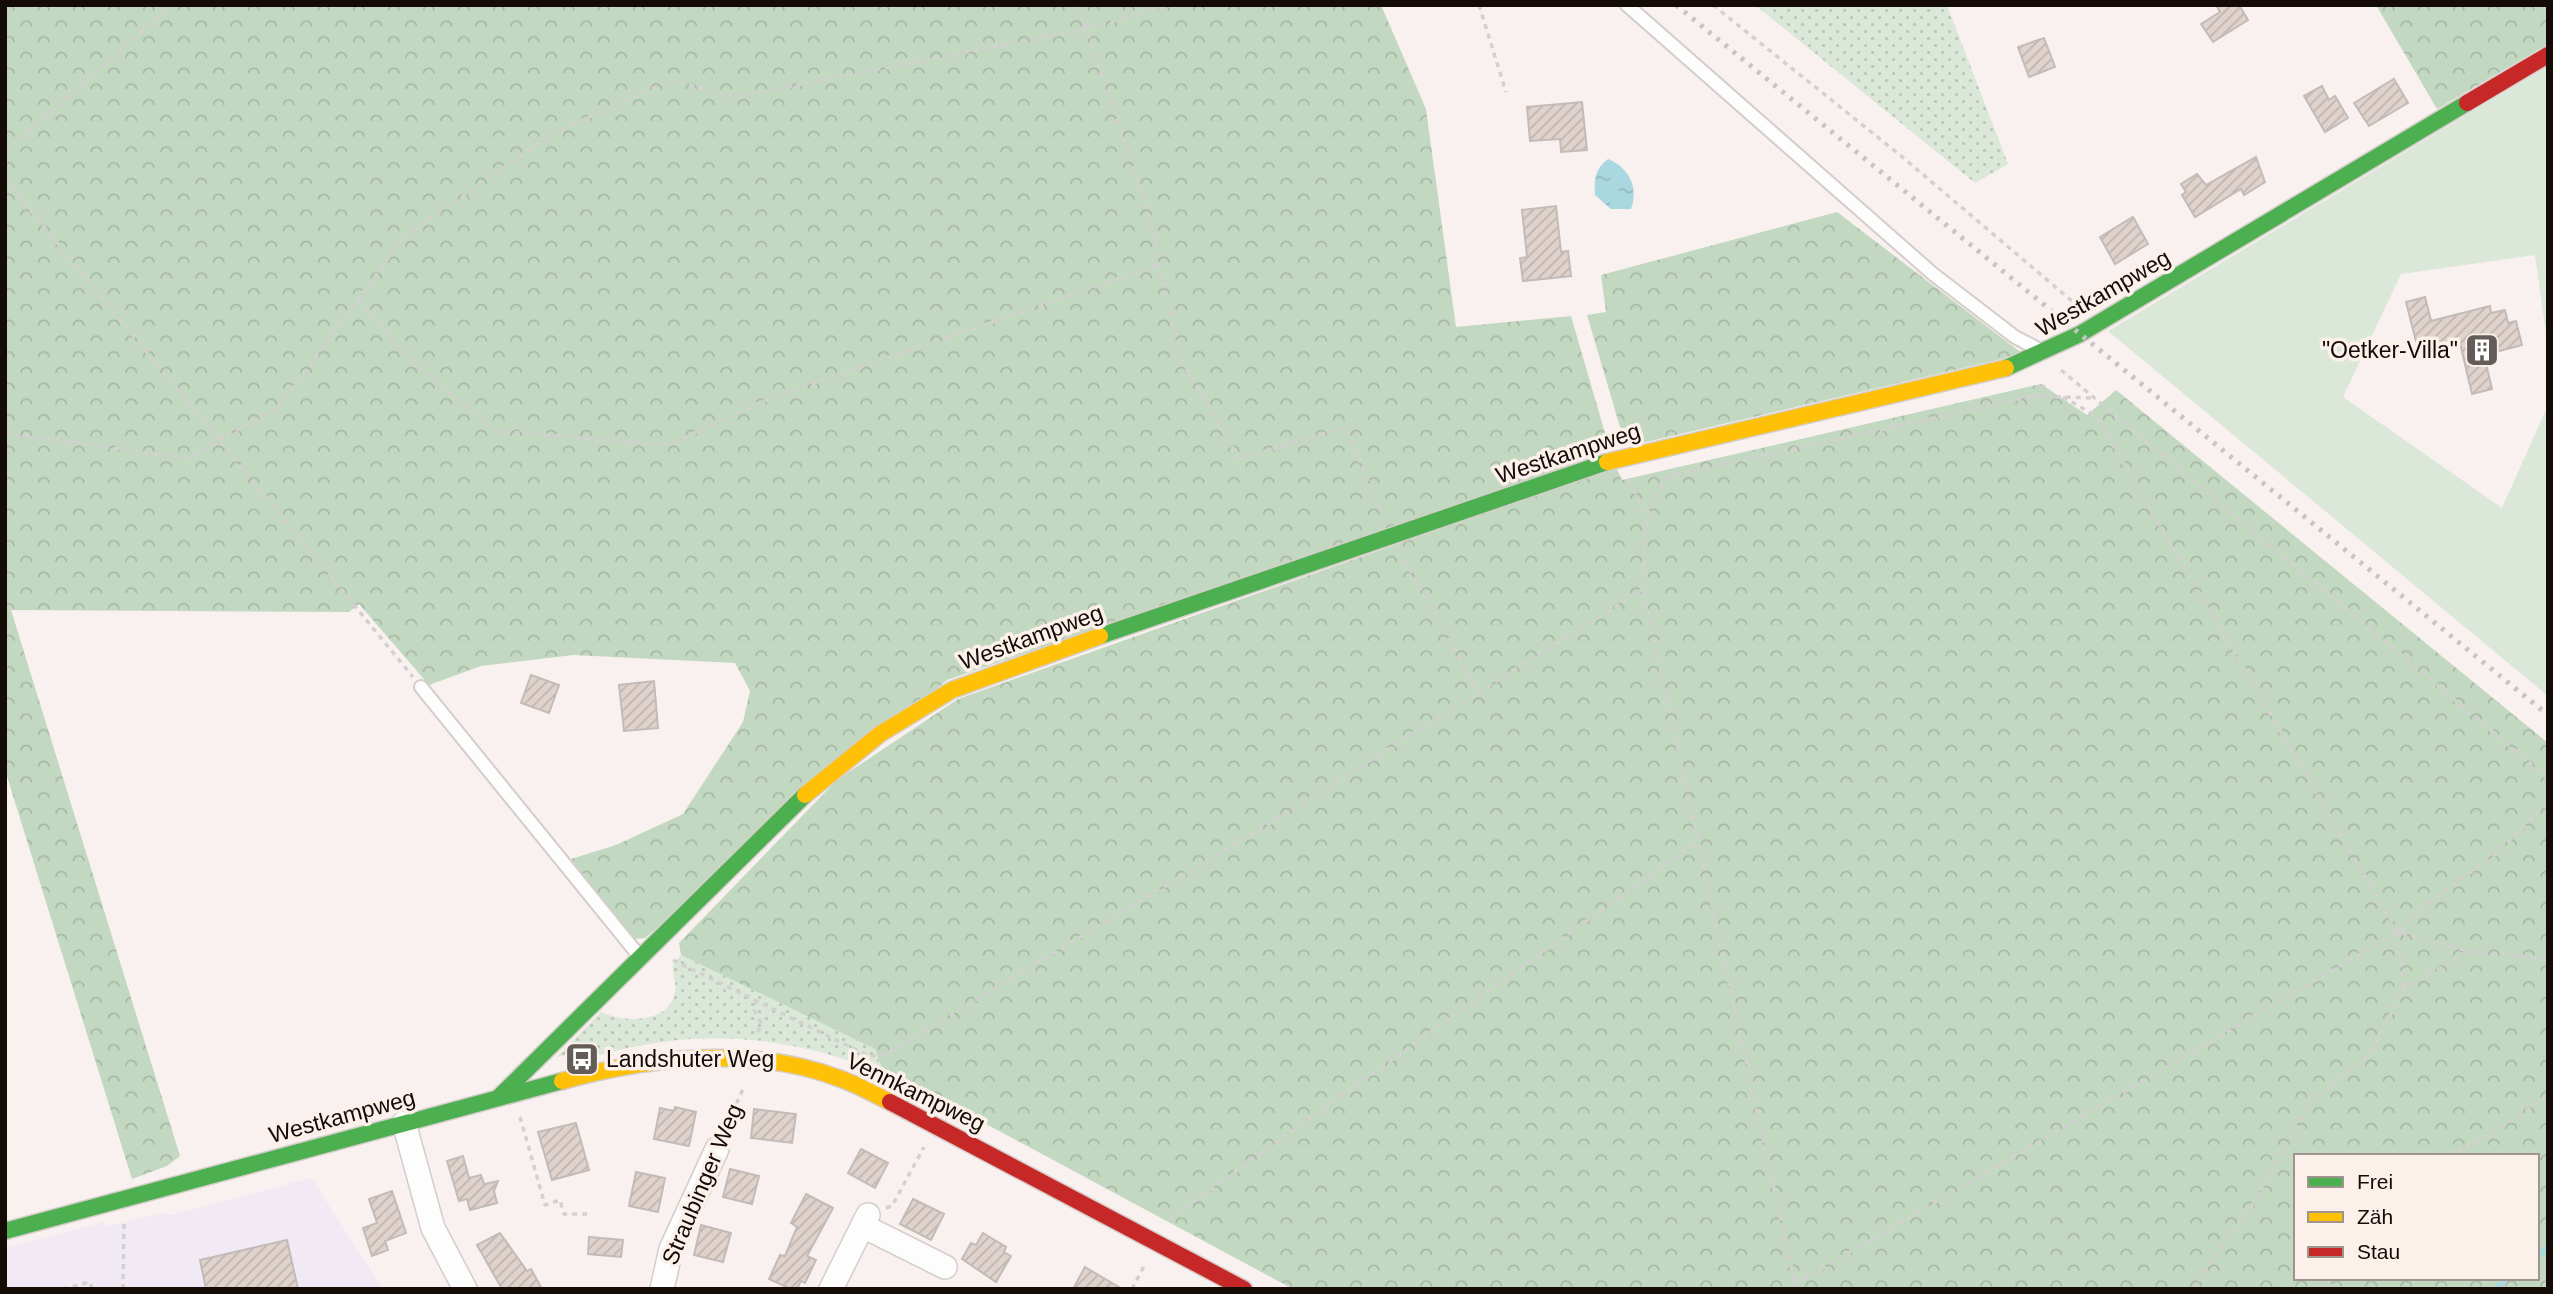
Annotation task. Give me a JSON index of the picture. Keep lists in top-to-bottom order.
{
  "streets": {
    "street": ["Westkampweg", "Vennkampweg", "Straubinger Weg"]
  },
  "crossings": [
    ["Westkampweg", "Vennkampweg"]
  ],
  "places": {
    "building": ["\"Oetker-Villa\""],
    "bus stop": ["Landshuter Weg"]
  },
  "legend": ["Frei", "Zäh", "Stau"]
}
